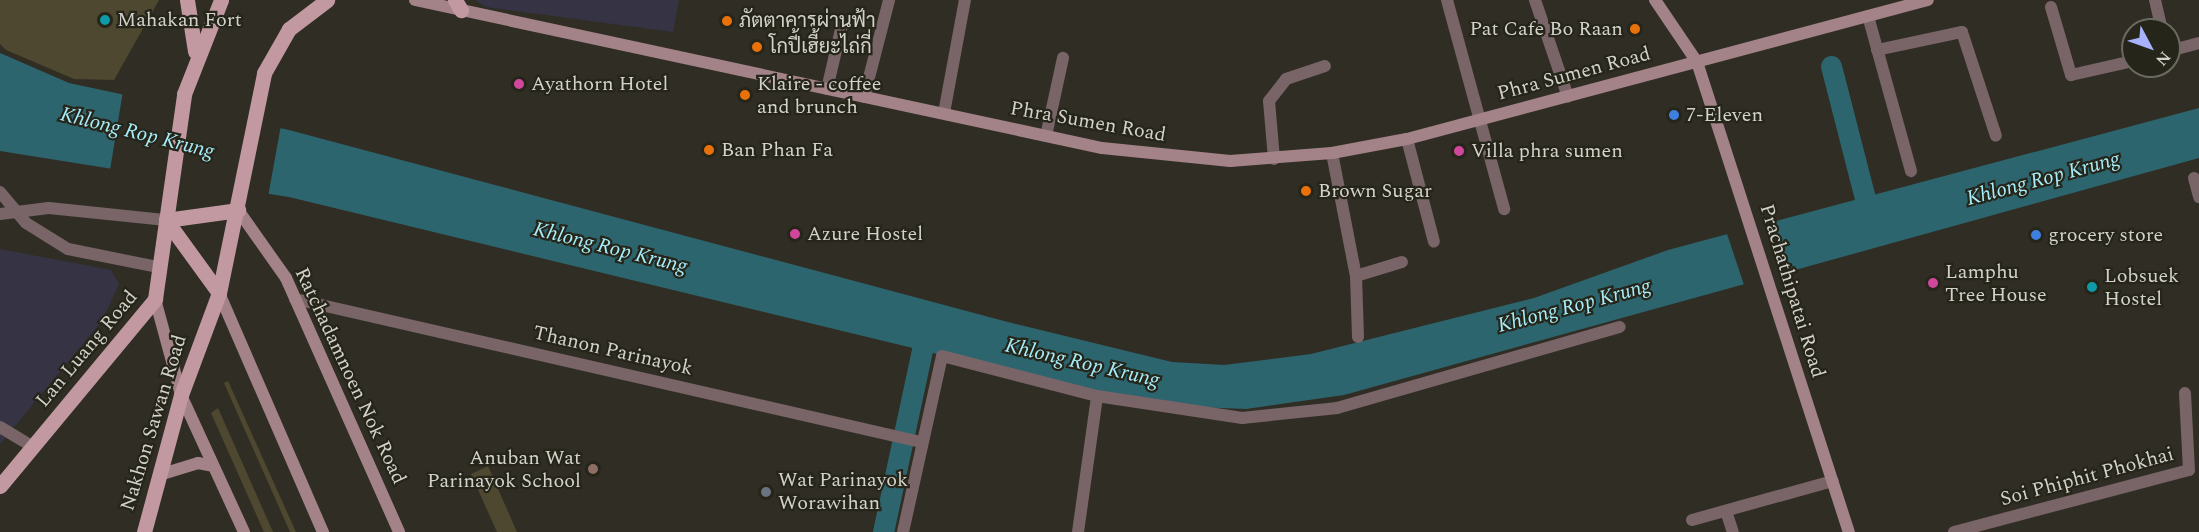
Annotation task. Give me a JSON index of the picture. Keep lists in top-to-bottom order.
{
  "streets": {
    "main road": [
      "Phra Sumen Road",
      "Prachathipatai Road",
      "Lan Luang Road",
      "Ratchadamnoen Nok Road",
      "Nakhon Sawan Road"
    ],
    "street": ["Thanon Parinayok", "Soi Phiphit Phokhai"]
  },
  "crossings": [
    ["Phra Sumen Road", "Prachathipatai Road"],
    ["Thanon Parinayok", "Ratchadamnoen Nok Road"],
    ["Ratchadamnoen Nok Road", "Nakhon Sawan Road"]
  ],
  "water": ["Khlong Rop Krung"],
  "places": [
    "Mahakan Fort",
    "ภัตตาคารผ่านฟ้า",
    "Pat Cafe Bo Raan",
    "โกปี้เฮี้ยะไถ่กี่",
    "Ayathorn Hotel",
    "Klaire - coffee and brunch",
    "7-Eleven",
    "Ban Phan Fa",
    "Villa phra sumen",
    "Brown Sugar",
    "Azure Hostel",
    "grocery store",
    "Lamphu Tree House",
    "Lobsuek Hostel",
    "Anuban Wat Parinayok School",
    "Wat Parinayok Worawihan"
  ],
  "north": "bottom right"
}
